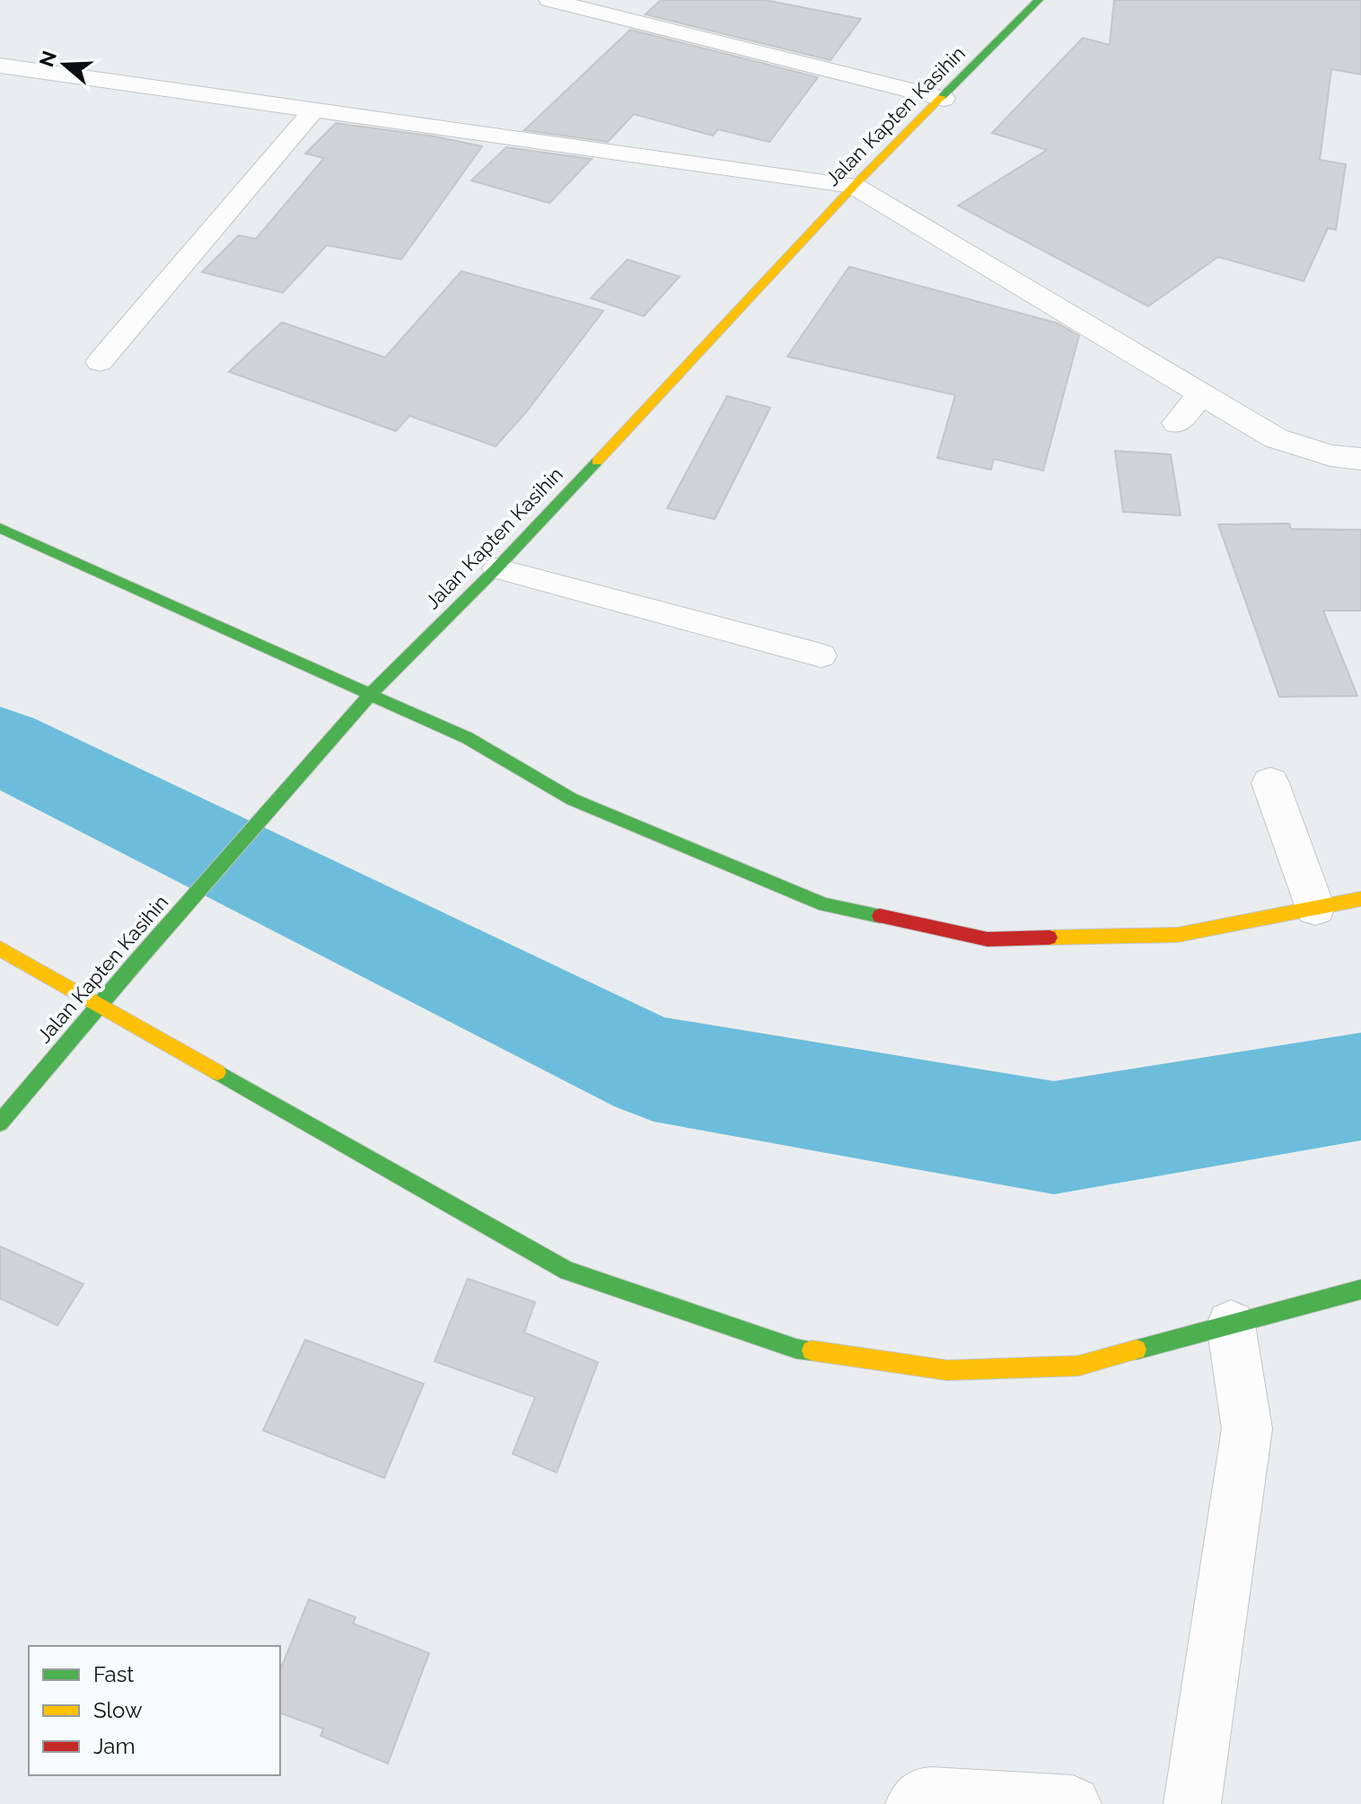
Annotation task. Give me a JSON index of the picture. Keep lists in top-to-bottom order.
{
  "streets": {
    "street": ["Jalan Kapten Kasihin"]
  },
  "legend": ["Fast", "Slow", "Jam"],
  "north": "left"
}
